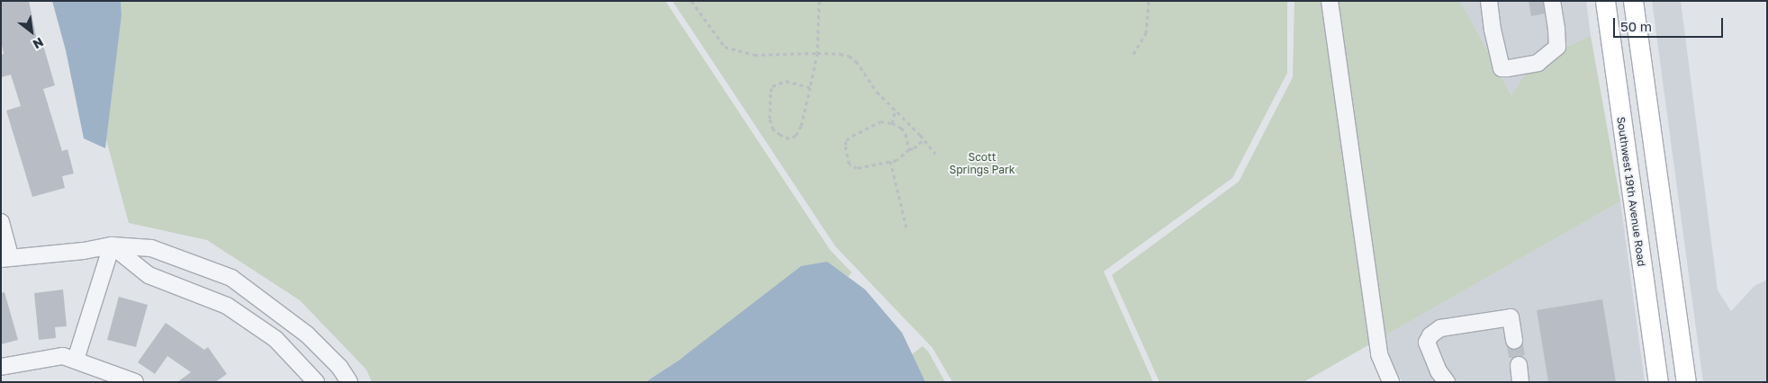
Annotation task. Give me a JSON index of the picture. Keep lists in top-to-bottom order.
{
  "streets": {
    "main road": ["Southwest 19th Avenue Road"]
  },
  "parks": ["Scott Springs Park"],
  "scale_bar": "50 m",
  "north": "bottom right"
}
